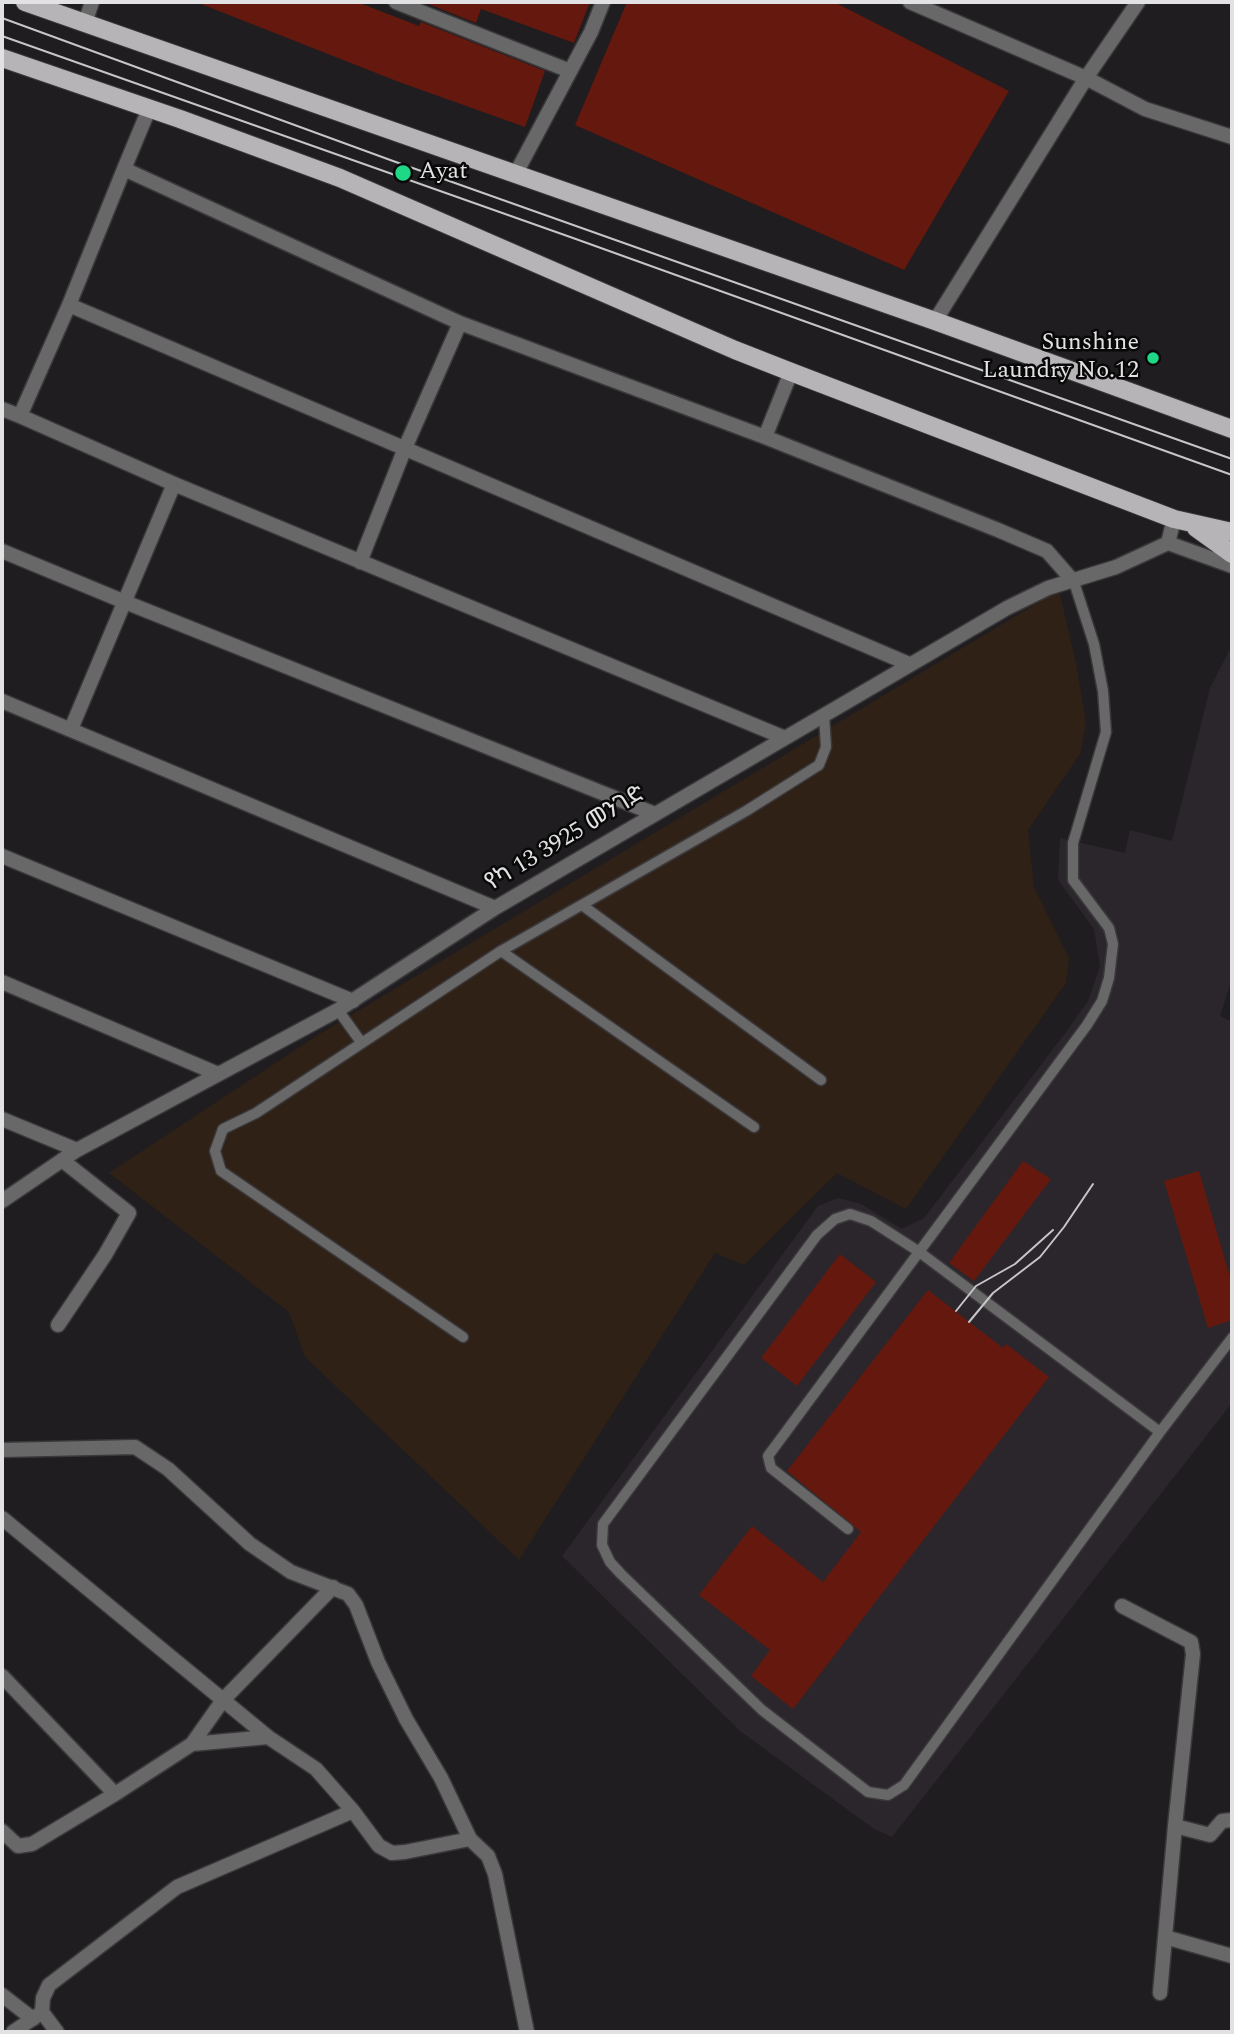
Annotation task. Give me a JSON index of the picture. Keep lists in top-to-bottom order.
{
  "streets": {
    "street": ["የካ 13 3925 መንገድ"]
  },
  "places": ["Ayat", "Sunshine Laundry No.12"]
}
